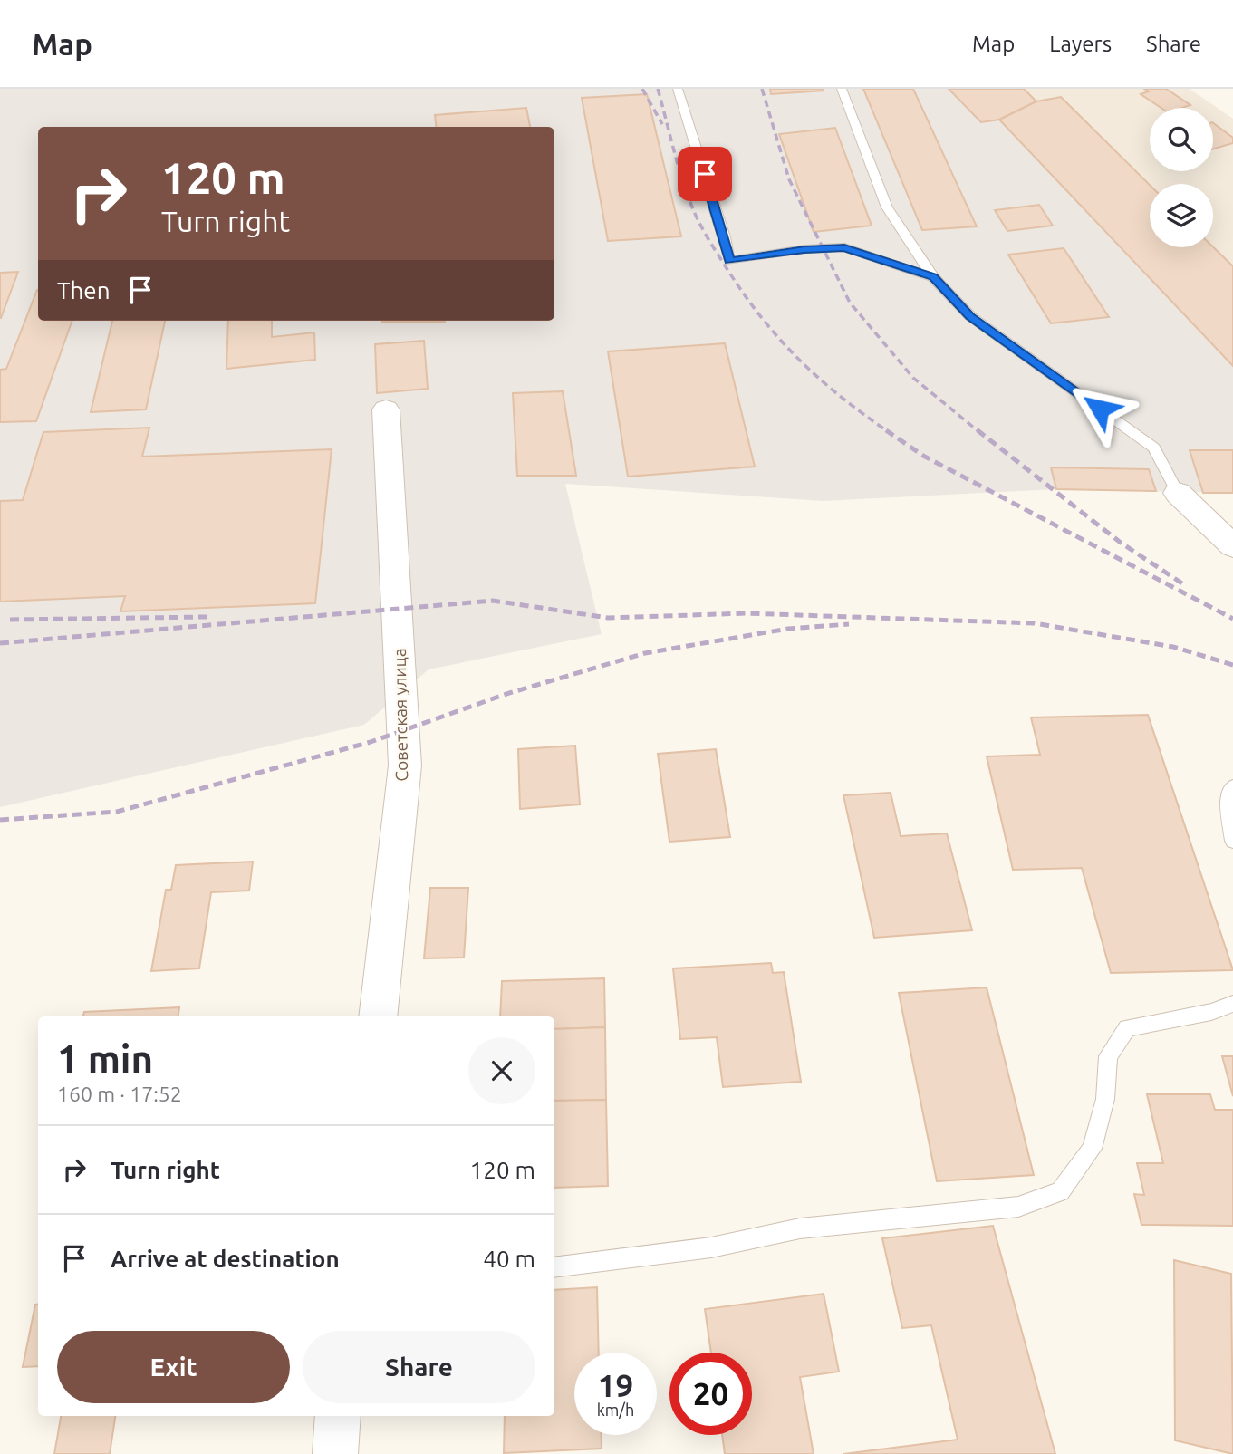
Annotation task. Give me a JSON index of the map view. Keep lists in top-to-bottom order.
{
  "streets": {
    "street": ["Советская улица"]
  },
  "page": {
    "header": "Map",
    "nav": ["Map", "Layers", "Share"],
    "turn": ["120 m", "Turn right"],
    "then": "Then",
    "heading": ["1 min", "160 m · 17:52"],
    "list": [
      {
        "name": "Turn right",
        "value": "120 m"
      },
      {
        "name": "Arrive at destination",
        "value": "40 m"
      }
    ],
    "buttons": ["Exit", "Share"],
    "speed": "19 km/h",
    "limit": "20"
  }
}
